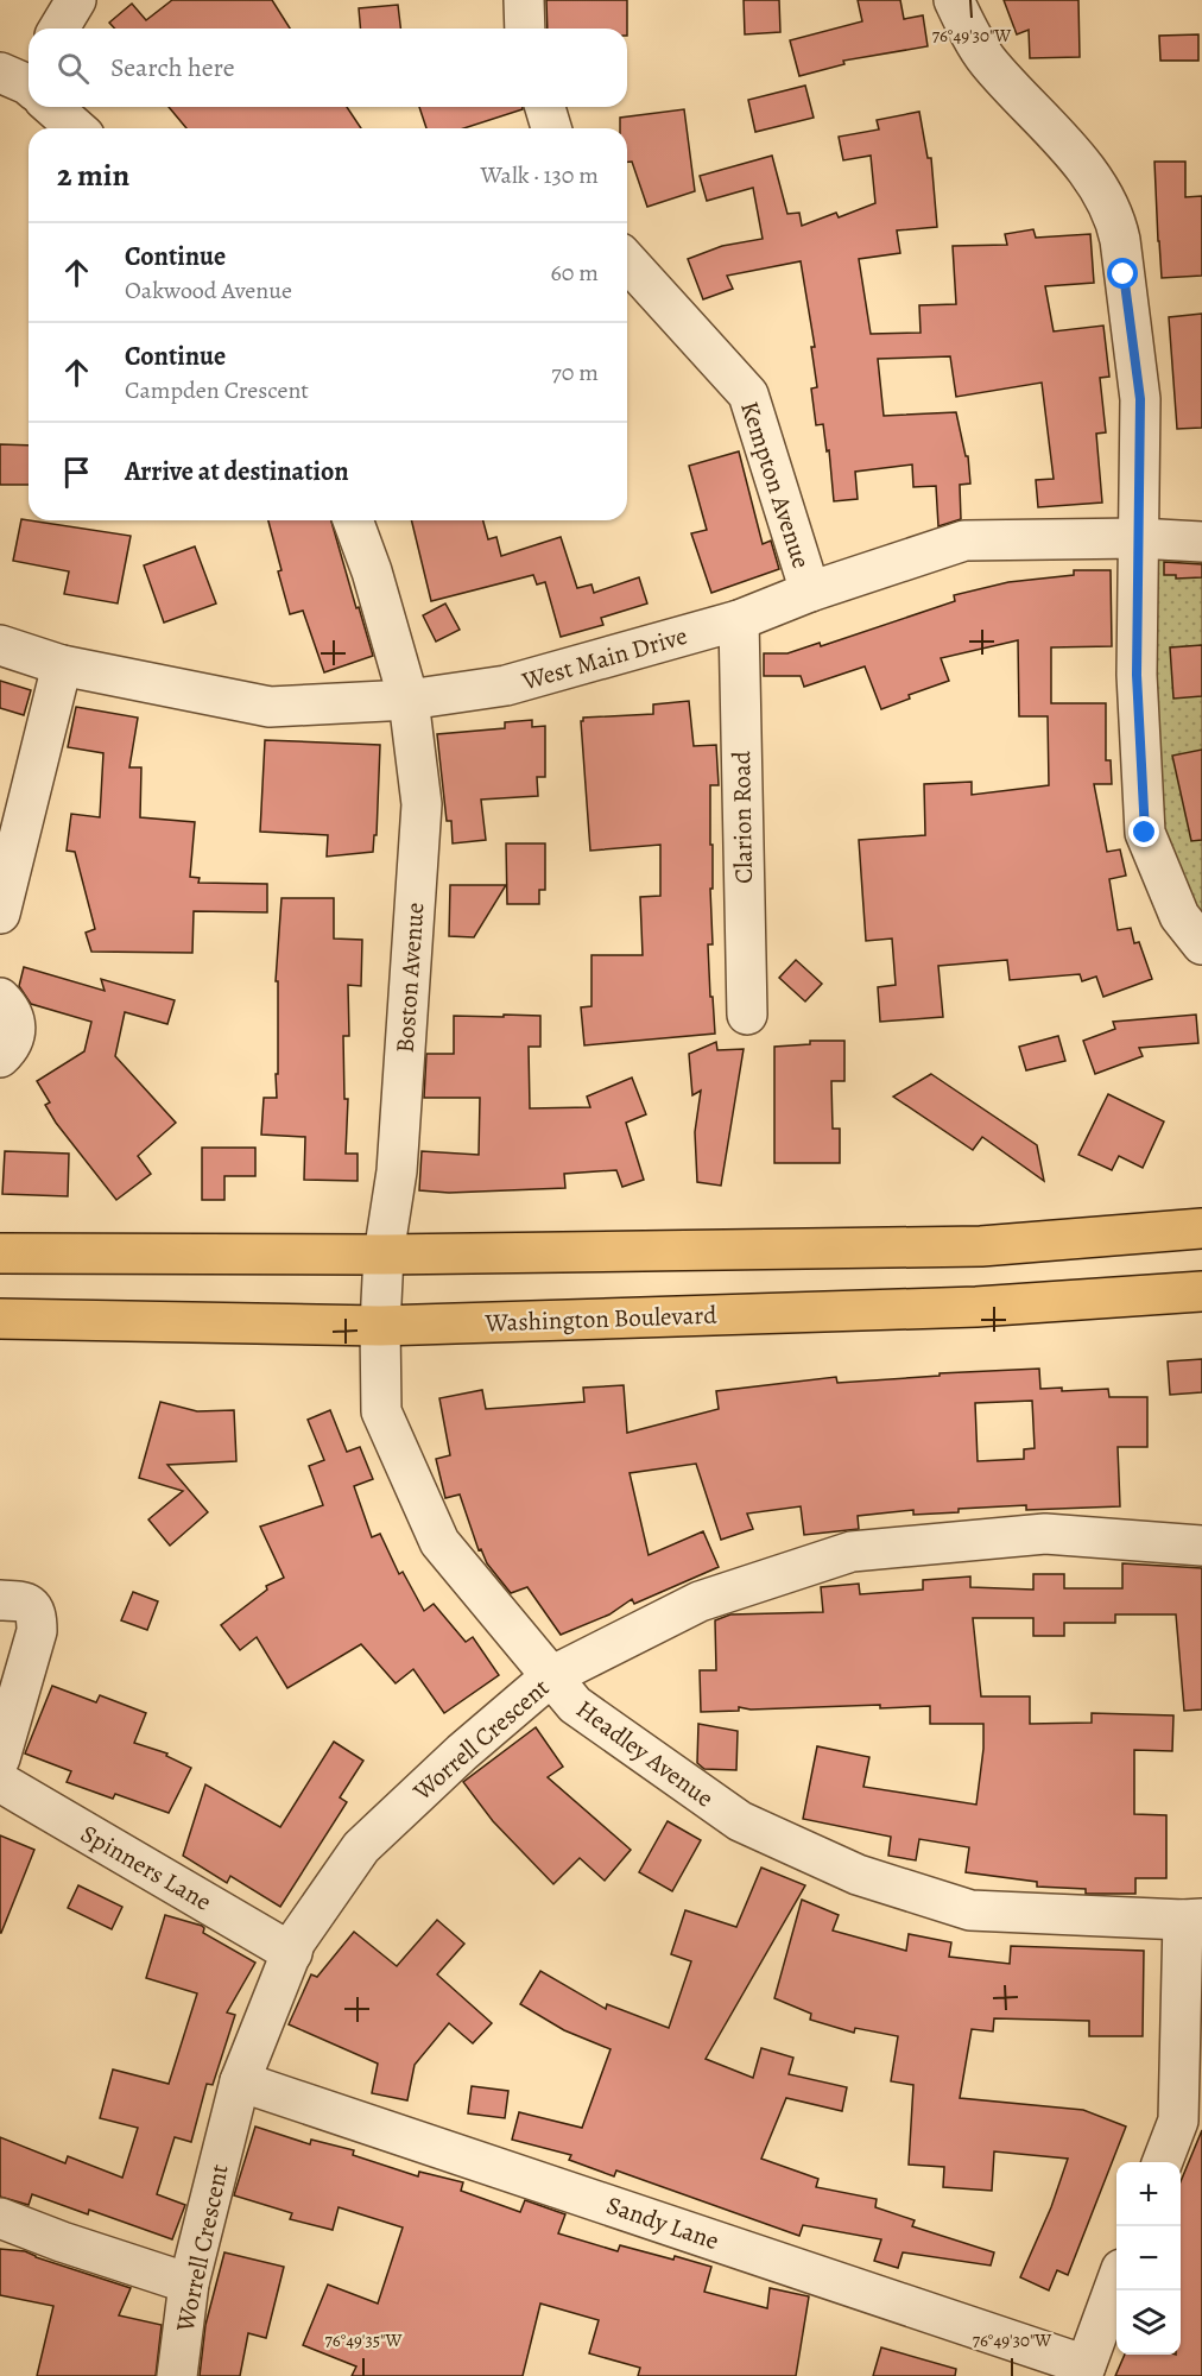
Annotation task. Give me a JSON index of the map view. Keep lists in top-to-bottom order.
{
  "streets": {
    "highway": ["Washington Boulevard"],
    "street": [
      "Kempton Avenue",
      "West Main Drive",
      "Clarion Road",
      "Boston Avenue",
      "Worrell Crescent",
      "Headley Avenue",
      "Spinners Lane",
      "Sandy Lane"
    ]
  },
  "crossings": [
    ["Kempton Avenue", "West Main Drive"],
    ["West Main Drive", "Clarion Road"],
    ["West Main Drive", "Boston Avenue"],
    ["Boston Avenue", "Headley Avenue"],
    ["Washington Boulevard", "Headley Avenue"],
    ["Worrell Crescent", "Headley Avenue"],
    ["Worrell Crescent", "Spinners Lane"],
    ["Worrell Crescent", "Sandy Lane"]
  ],
  "page": {
    "search": "Search here",
    "heading": ["2 min", "Walk · 130 m"],
    "list": [
      ["Continue", "Oakwood Avenue", "60 m"],
      ["Continue", "Campden Crescent", "70 m"],
      "Arrive at destination"
    ],
    "map_buttons": ["+", "−"]
  },
  "coordinates": ["76°49'30\"W", "76°49'35\"W"]
}
